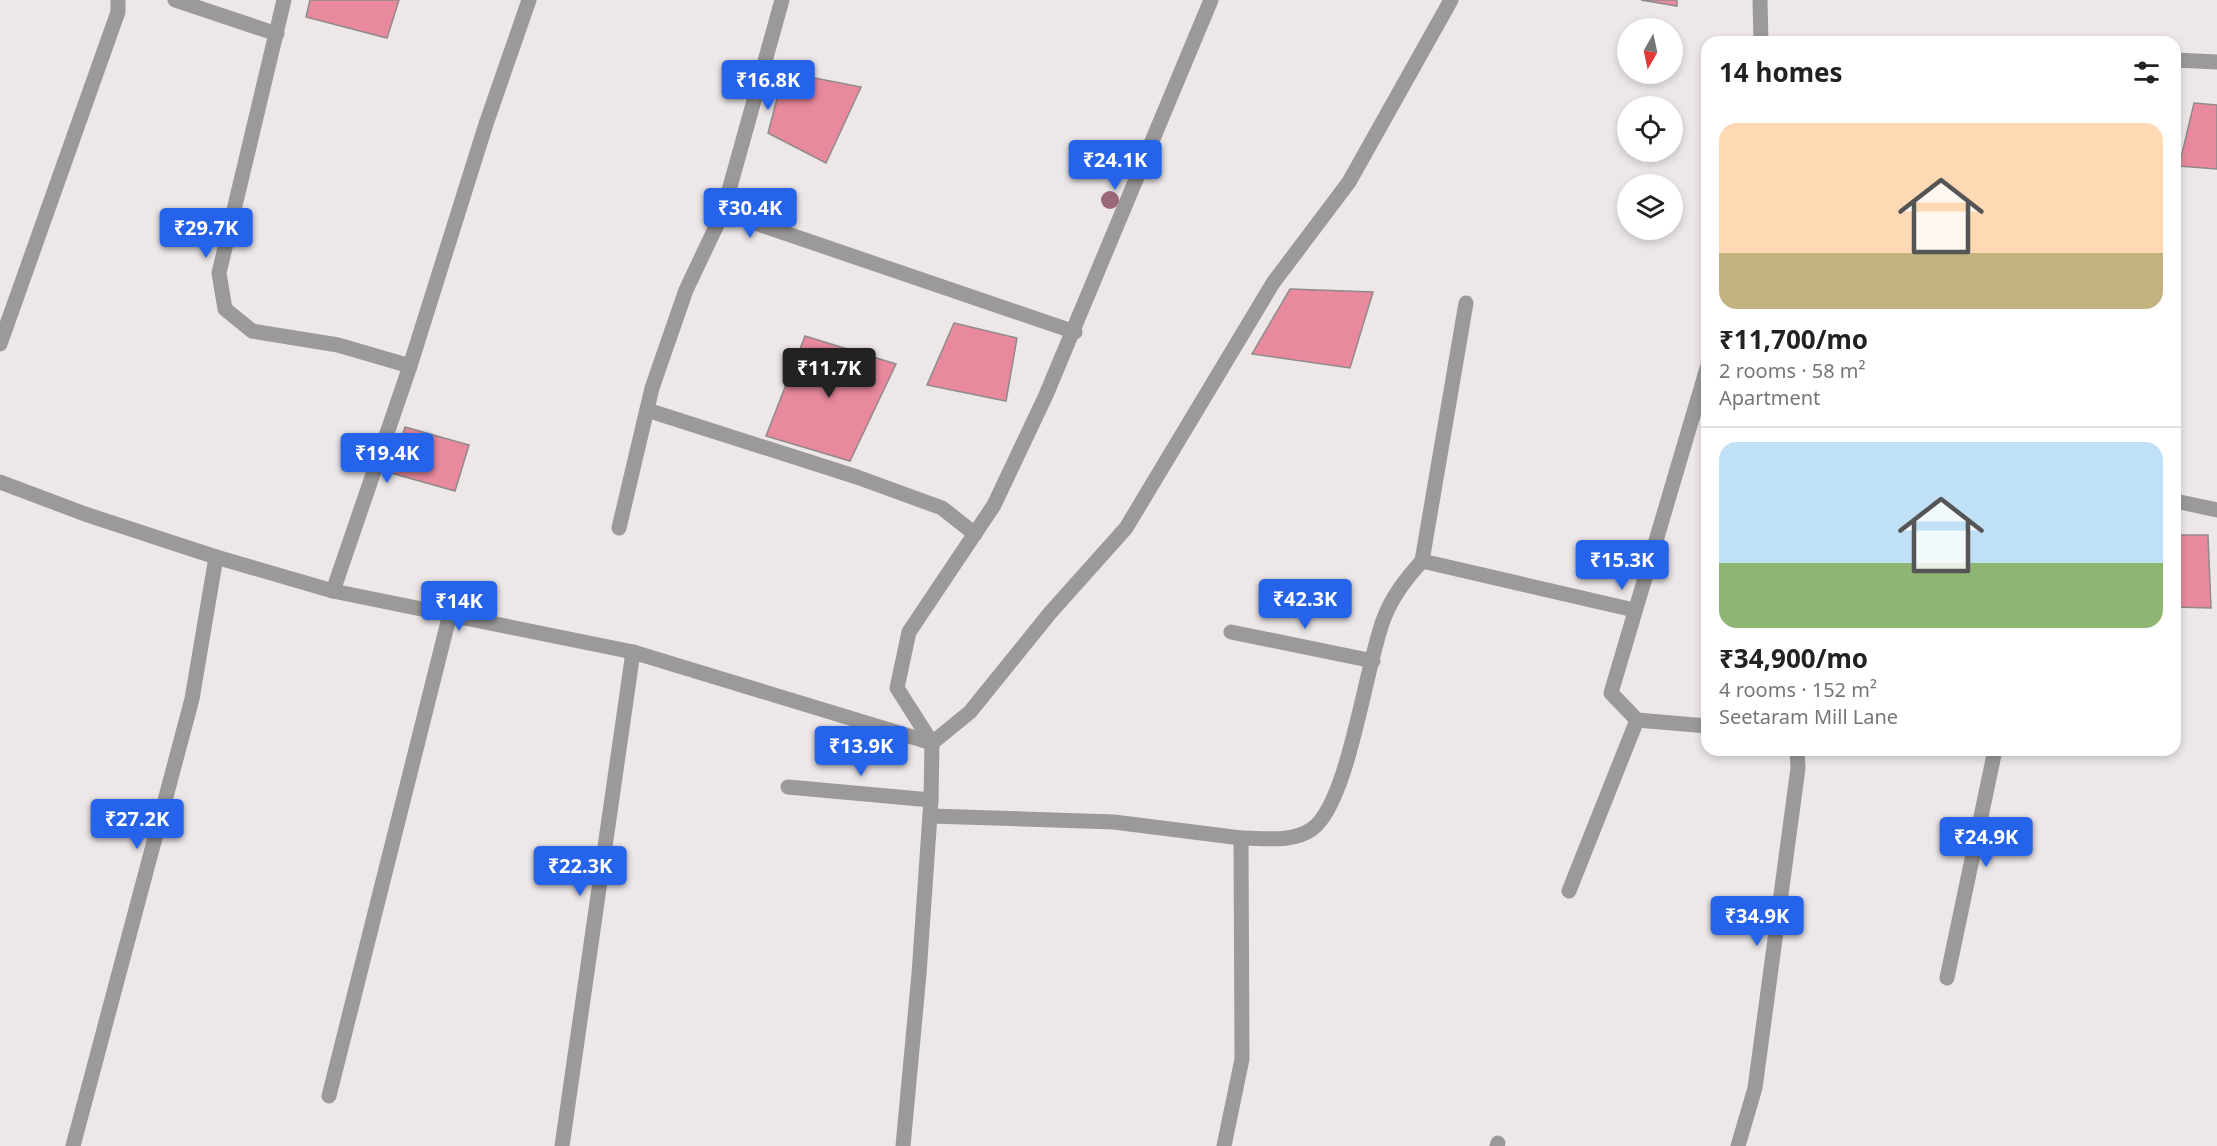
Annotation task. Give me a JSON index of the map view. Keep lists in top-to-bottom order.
{
  "north": "bottom",
  "page": {
    "heading": "14 homes",
    "price": [
      "₹16.8K",
      "₹24.1K",
      "₹30.4K",
      "₹29.7K",
      "₹11.7K",
      "₹19.4K",
      "₹15.3K",
      "₹42.3K",
      "₹14K",
      "₹13.9K",
      "₹27.2K",
      "₹24.9K",
      "₹22.3K",
      "₹34.9K"
    ],
    "list": [
      {
        "name": "₹11,700/mo",
        "note": "2 rooms · 58 m² · Apartment"
      },
      {
        "name": "₹34,900/mo",
        "note": "4 rooms · 152 m² · Seetaram Mill Lane"
      }
    ]
  }
}
